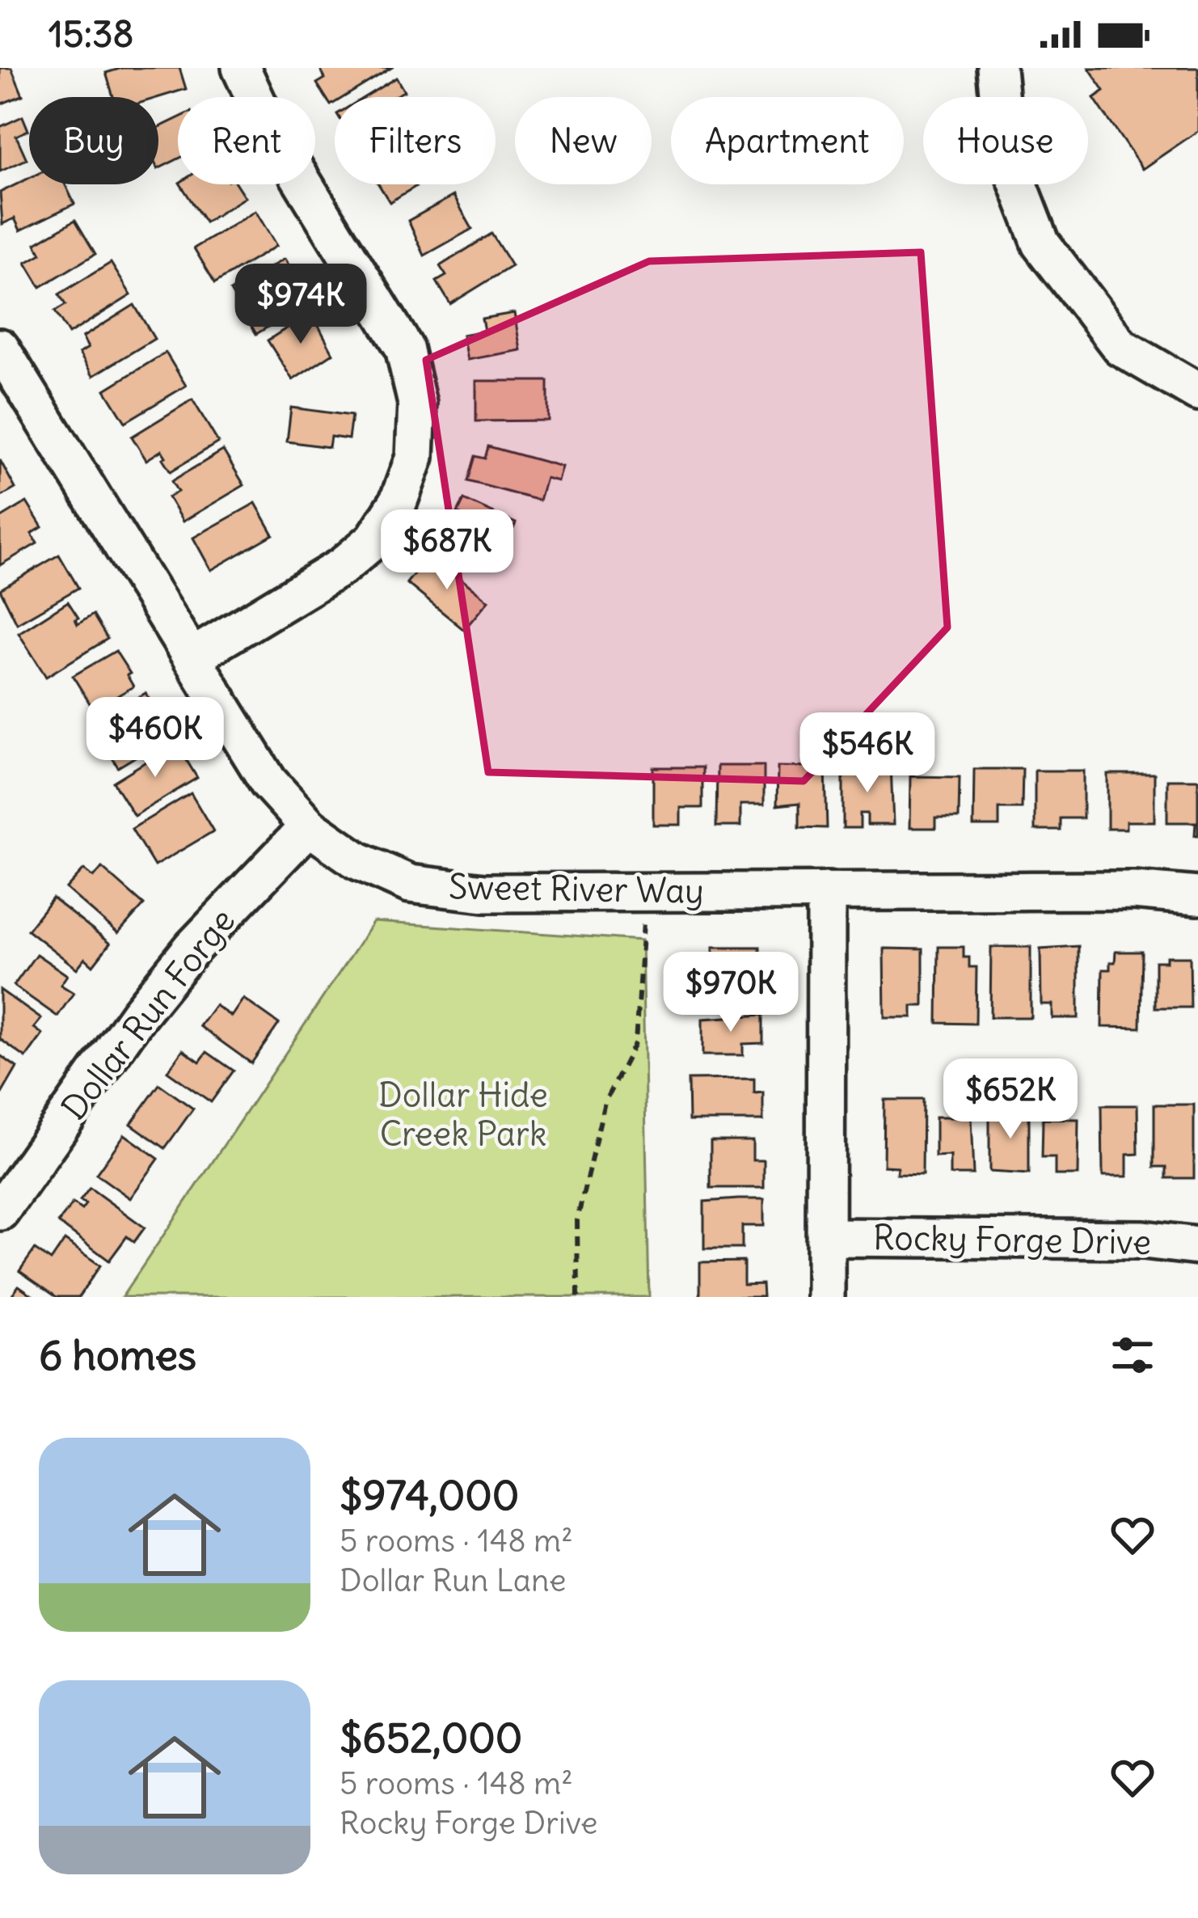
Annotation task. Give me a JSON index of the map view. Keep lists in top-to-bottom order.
{
  "streets": {
    "street": ["Sweet River Way", "Dollar Run Forge", "Rocky Forge Drive"]
  },
  "crossings": [
    ["Sweet River Way", "Dollar Run Forge"]
  ],
  "parks": ["Dollar Hide Creek Park"],
  "page": {
    "status": "15:38",
    "chip": [
      "Buy",
      "Rent",
      "Filters",
      "New",
      "Apartment",
      "House"
    ],
    "price": [
      "$974K",
      "$687K",
      "$460K",
      "$546K",
      "$970K",
      "$652K"
    ],
    "heading": "6 homes",
    "list": [
      {
        "name": "$974,000",
        "note": "5 rooms · 148 m² · Dollar Run Lane"
      },
      {
        "name": "$652,000",
        "note": "5 rooms · 148 m² · Rocky Forge Drive"
      }
    ]
  }
}
